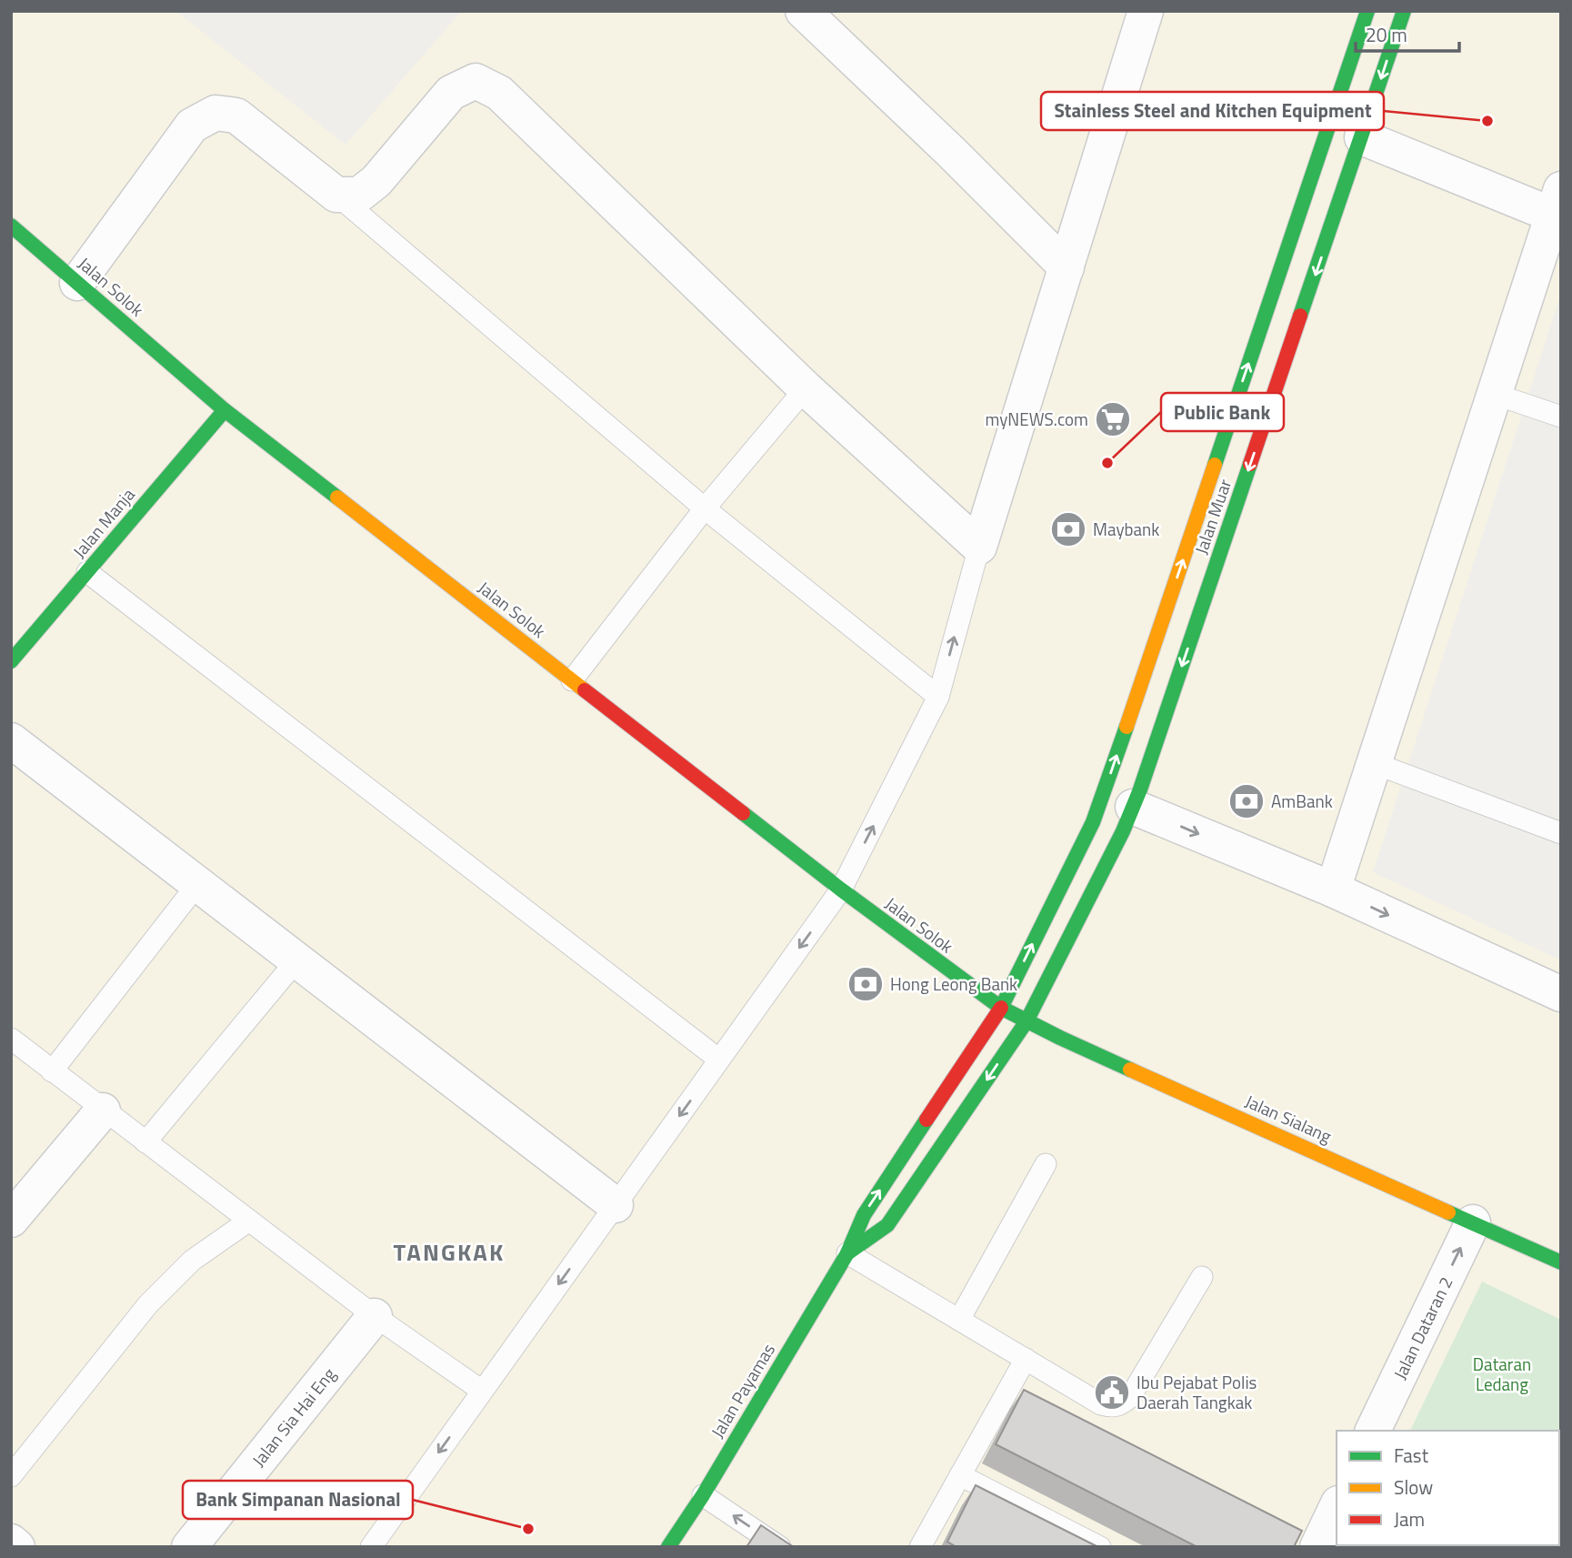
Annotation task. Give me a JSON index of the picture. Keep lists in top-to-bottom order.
{
  "streets": {
    "main road": [
      "Jalan Solok",
      "Jalan Muar",
      "Jalan Manja",
      "Jalan Sialang",
      "Jalan Payamas"
    ],
    "street": ["Jalan Dataran 2", "Jalan Sia Hai Eng"]
  },
  "crossings": [
    ["Jalan Solok", "Jalan Muar"],
    ["Jalan Solok", "Jalan Manja"],
    ["Jalan Solok", "Jalan Sialang"],
    ["Jalan Solok", "Jalan Payamas"],
    ["Jalan Muar", "Jalan Sialang"],
    ["Jalan Muar", "Jalan Payamas"],
    ["Jalan Sialang", "Jalan Dataran 2"],
    ["Jalan Sialang", "Jalan Payamas"]
  ],
  "one_way": ["Jalan Dataran 2"],
  "districts": ["TANGKAK"],
  "parks": ["Dataran Ledang"],
  "places": {
    "other": ["Stainless Steel and Kitchen Equipment", "Public Bank", "Bank Simpanan Nasional"],
    "supermarket": ["myNEWS.com"],
    "bank": ["Maybank", "AmBank", "Hong Leong Bank"],
    "public building": ["Ibu Pejabat Polis Daerah Tangkak"]
  },
  "legend": ["Fast", "Slow", "Jam"],
  "scale_bar": "20 m"
}
